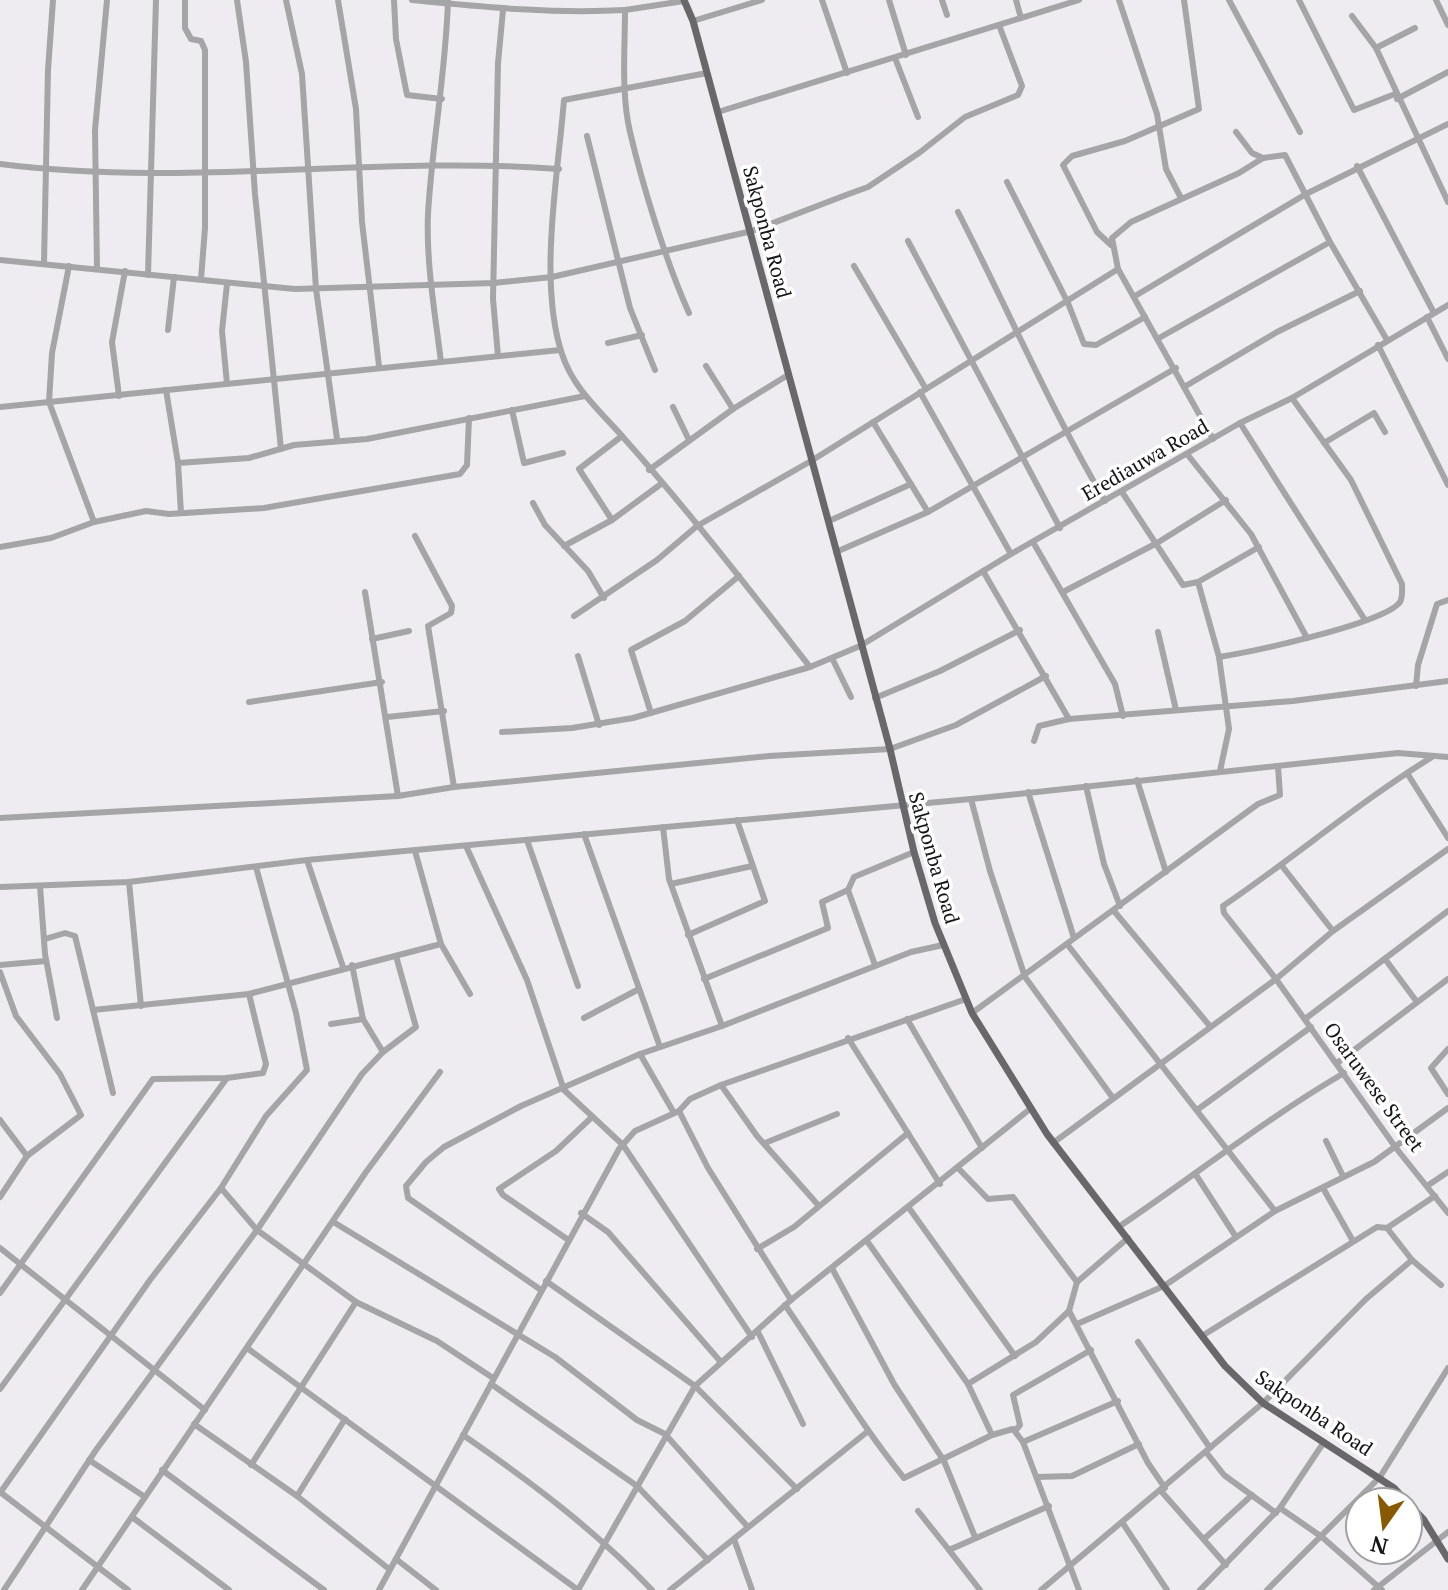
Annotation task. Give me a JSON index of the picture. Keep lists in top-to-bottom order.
{
  "streets": {
    "main road": ["Sakponba Road"],
    "street": ["Erediauwa Road", "Osaruwese Street"]
  },
  "crossings": [
    ["Sakponba Road", "Erediauwa Road"]
  ],
  "north": "bottom"
}
